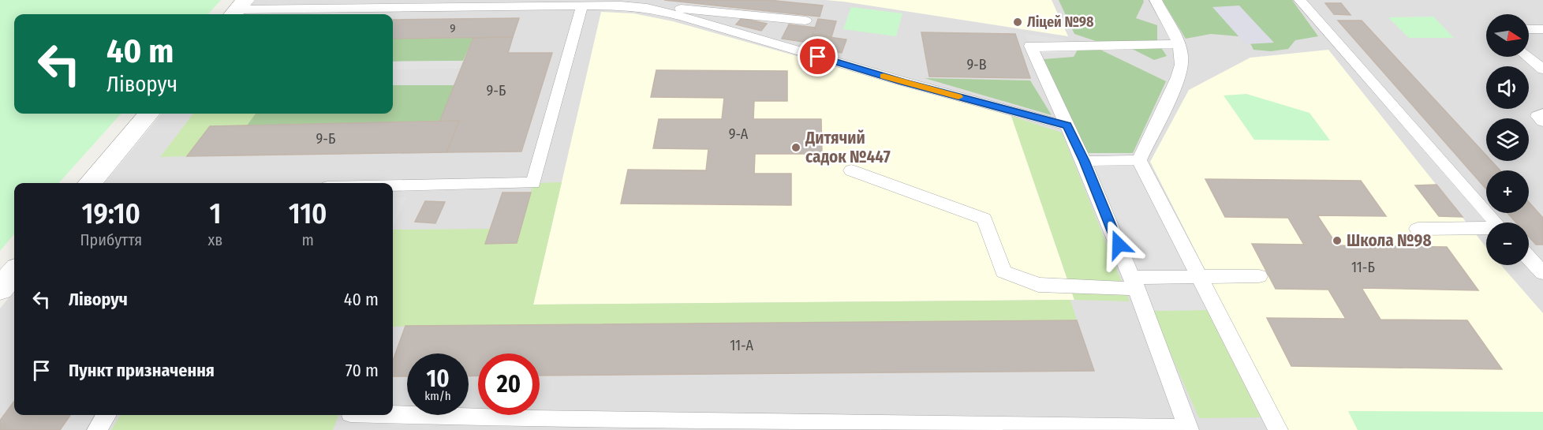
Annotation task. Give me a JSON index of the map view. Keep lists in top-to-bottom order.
{
  "places": ["Ліцей №98", "Дитячий садок №447", "Школа №98"],
  "house_numbers": [
    "9",
    "9-В",
    "9-Б",
    "9-А",
    "9-Б",
    "11-Б",
    "11-А"
  ],
  "north": "right",
  "page": {
    "map_buttons": ["+", "−"],
    "turn": ["40 m", "Ліворуч"],
    "eta": [
      "19:10",
      "Прибуття",
      "1",
      "хв",
      "110",
      "m"
    ],
    "list": [
      {
        "name": "Ліворуч",
        "value": "40 m"
      },
      {
        "name": "Пункт призначення",
        "value": "70 m"
      }
    ],
    "speed": "10 km/h",
    "limit": "20"
  }
}
